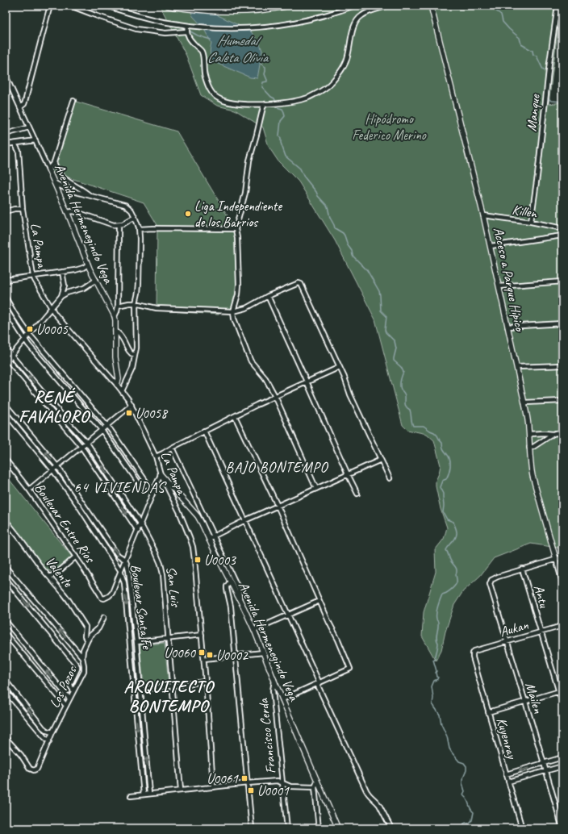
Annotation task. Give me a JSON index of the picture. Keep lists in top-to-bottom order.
{
  "streets": {
    "street": [
      "Manque",
      "Killen",
      "Avenida Hermenegindo Vega",
      "La Pampa",
      "Acceso a Parque Hípico",
      "Boulevar Entre Ríos",
      "Valente",
      "San Luis",
      "Antu",
      "Boulevar Santa Fe",
      "Aukan",
      "Los Pozos",
      "Mailen",
      "Francisco Cerda",
      "Kuyenray"
    ]
  },
  "crossings": [
    ["Manque", "Killen"],
    ["Killen", "Acceso a Parque Hípico"],
    ["Avenida Hermenegindo Vega", "La Pampa"],
    ["Avenida Hermenegindo Vega", "Francisco Cerda"],
    ["Boulevar Entre Ríos", "Boulevar Santa Fe"],
    ["Valente", "Los Pozos"],
    ["Antu", "Aukan"],
    ["Antu", "Mailen"],
    ["Aukan", "Mailen"],
    ["Aukan", "Kuyenray"]
  ],
  "districts": [
    "RENÉ FAVALORO",
    "BAJO BONTEMPO",
    "64 VIVIENDAS",
    "ARQUITECTO BONTEMPO"
  ],
  "water": ["Humedal Caleta Olivia"],
  "parks": ["Hipódromo Federico Merino"],
  "places": {
    "other": ["Liga Independiente de los Barrios"],
    "transit": [
      "U0005",
      "U0058",
      "U0003",
      "U0060",
      "U0002",
      "U0061",
      "U0001"
    ]
  }
}
